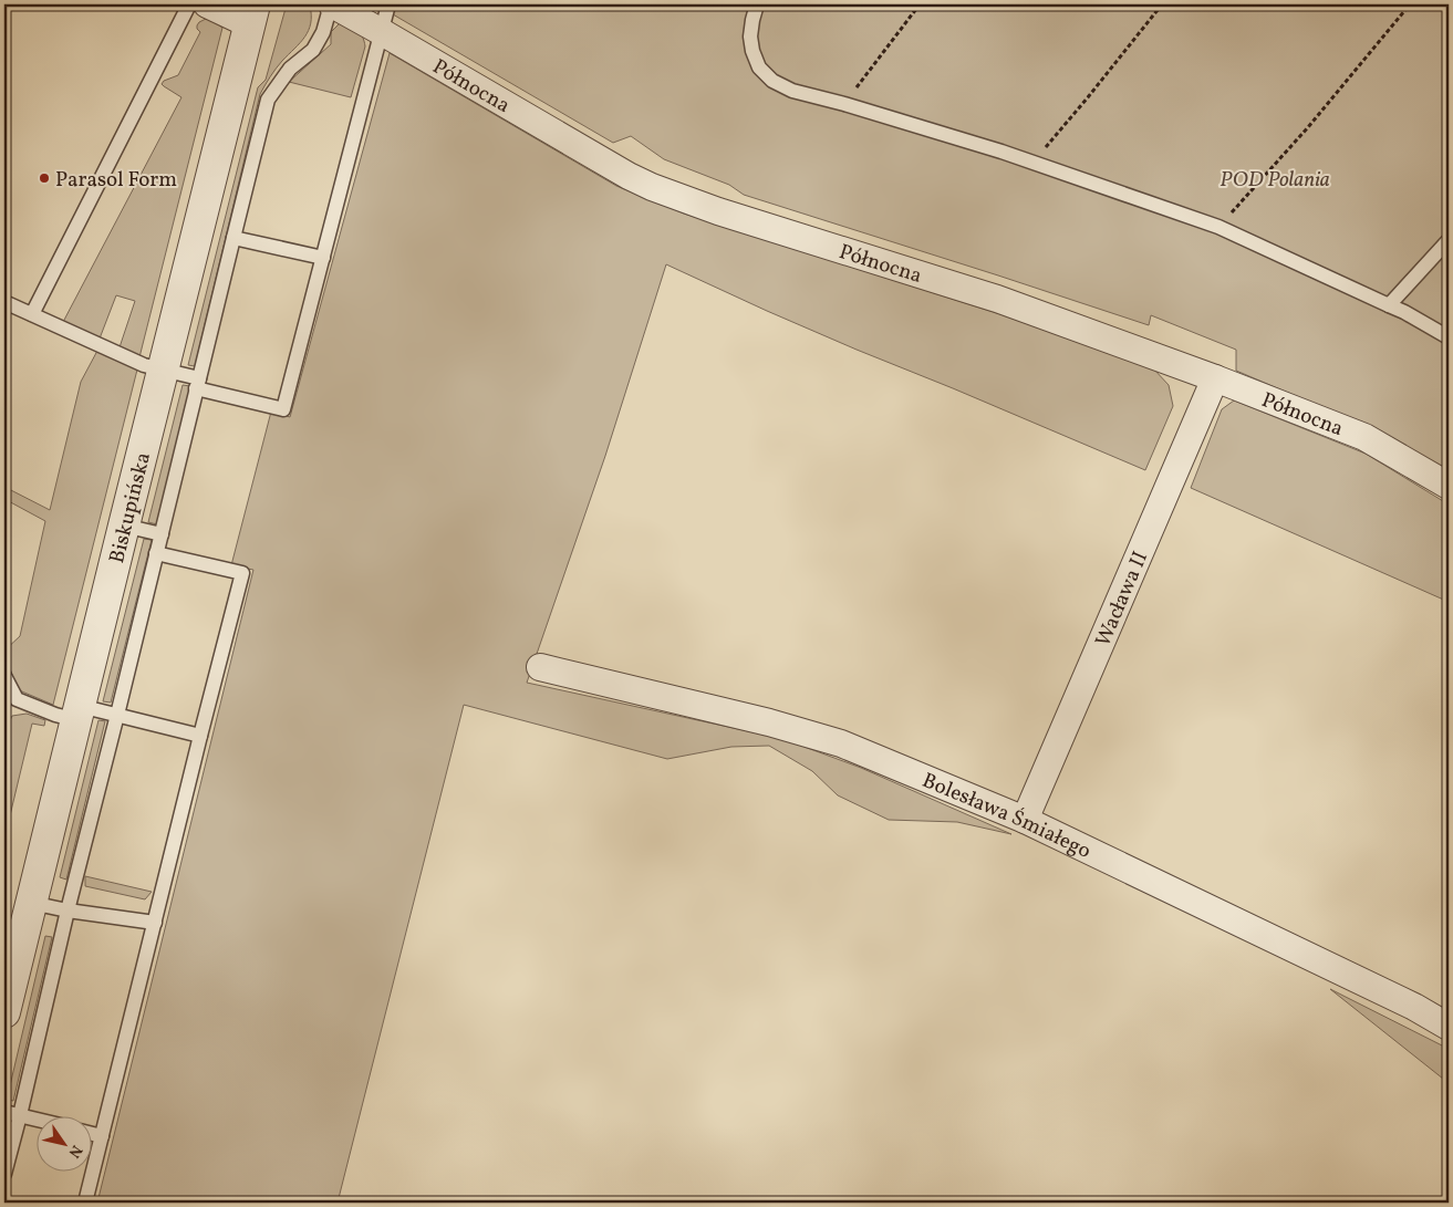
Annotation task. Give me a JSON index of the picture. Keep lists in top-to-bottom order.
{
  "streets": {
    "street": [
      "Północna",
      "Biskupińska",
      "Wacława II",
      "Bolesława Śmiałego"
    ]
  },
  "crossings": [
    ["Północna", "Wacława II"],
    ["Wacława II", "Bolesława Śmiałego"]
  ],
  "parks": ["POD Polania"],
  "places": ["Parasol Form"],
  "north": "bottom right"
}
